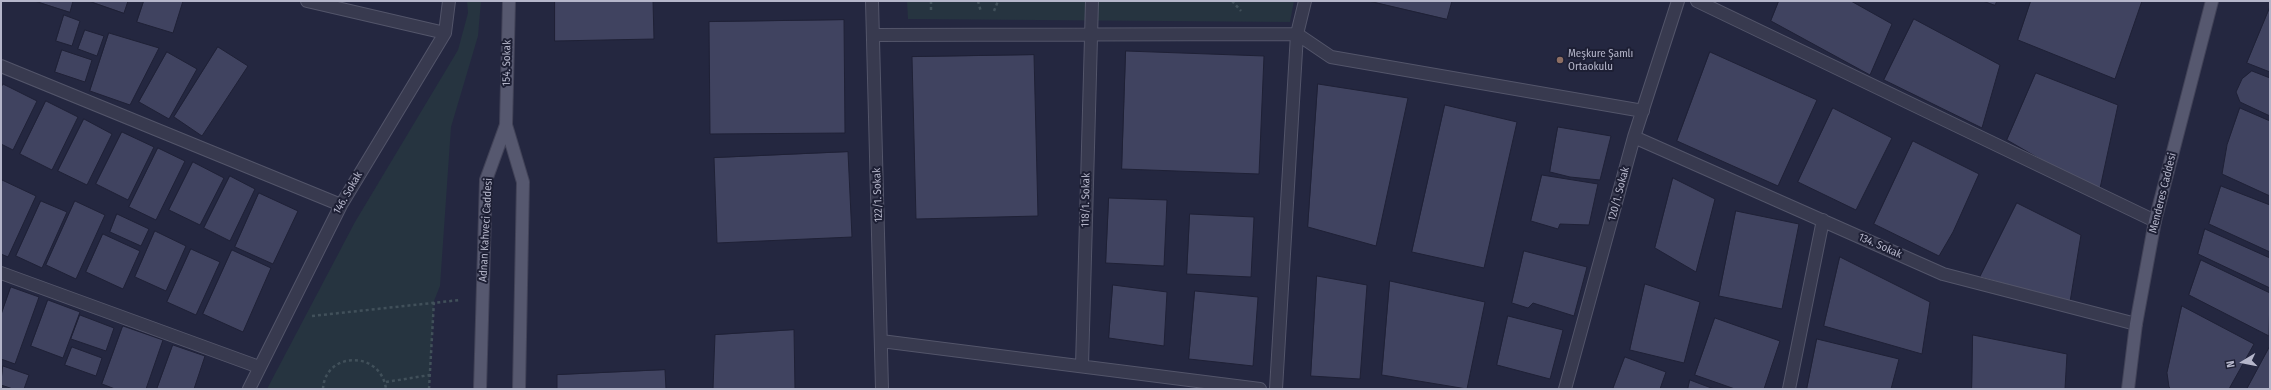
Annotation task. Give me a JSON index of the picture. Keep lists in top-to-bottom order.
{
  "streets": {
    "main road": ["154. Sokak", "Menderes Caddesi", "Adnan Kahveci Caddesi"],
    "street": [
      "146. Sokak",
      "120/1. Sokak",
      "122/1. Sokak",
      "118/1. Sokak",
      "134. Sokak"
    ]
  },
  "crossings": [
    ["154. Sokak", "Adnan Kahveci Caddesi"],
    ["Menderes Caddesi", "134. Sokak"],
    ["120/1. Sokak", "134. Sokak"]
  ],
  "places": ["Meşkure Şamlı Ortaokulu"],
  "north": "left"
}
